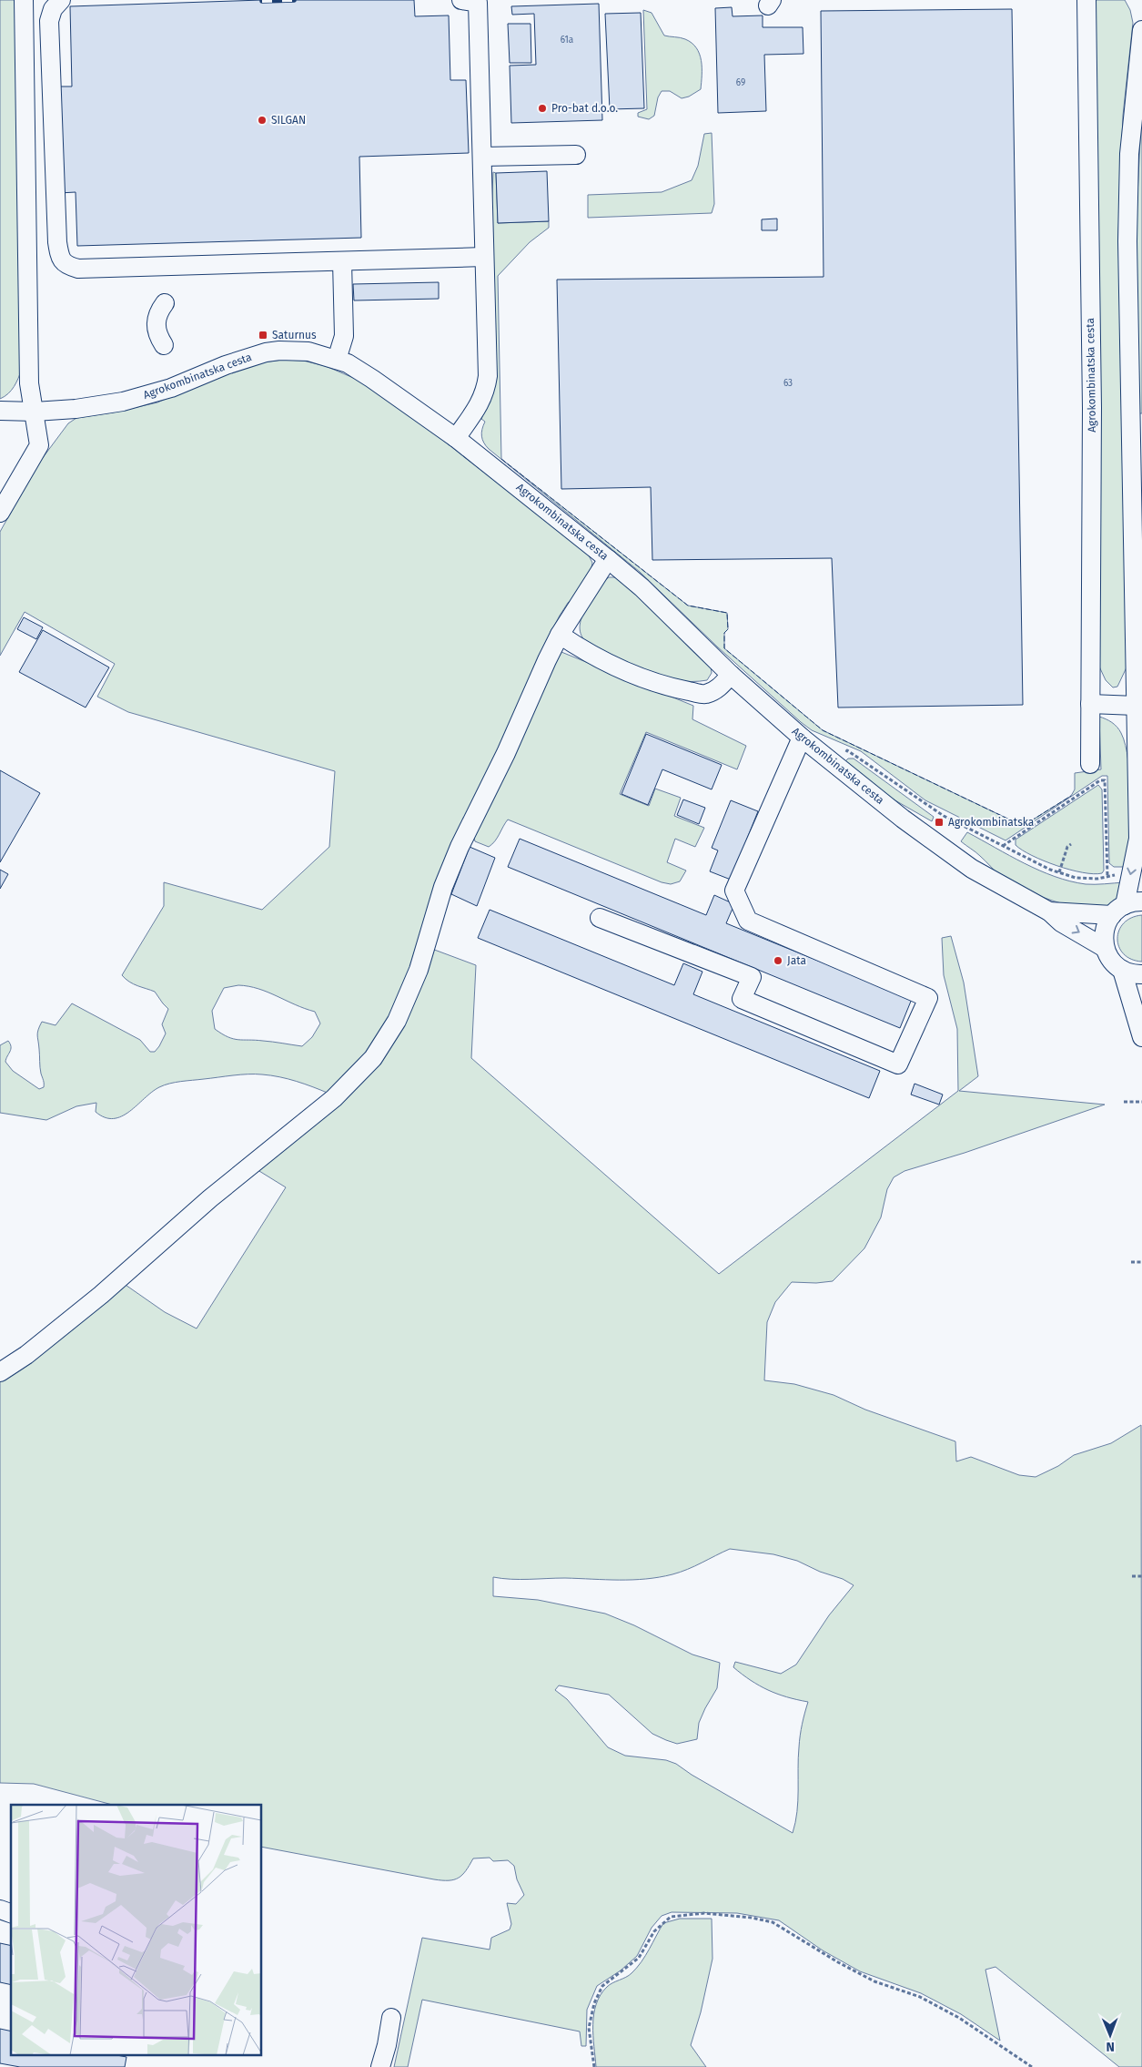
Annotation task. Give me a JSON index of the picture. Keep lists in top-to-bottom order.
{
  "streets": {
    "street": ["Agrokombinatska cesta"]
  },
  "places": {
    "other": ["Pro-bat d.o.o.", "SILGAN", "Jata"],
    "transit": ["Saturnus", "Agrokombinatska"]
  },
  "house_numbers": ["61a", "69", "63"],
  "north": "bottom"
}
